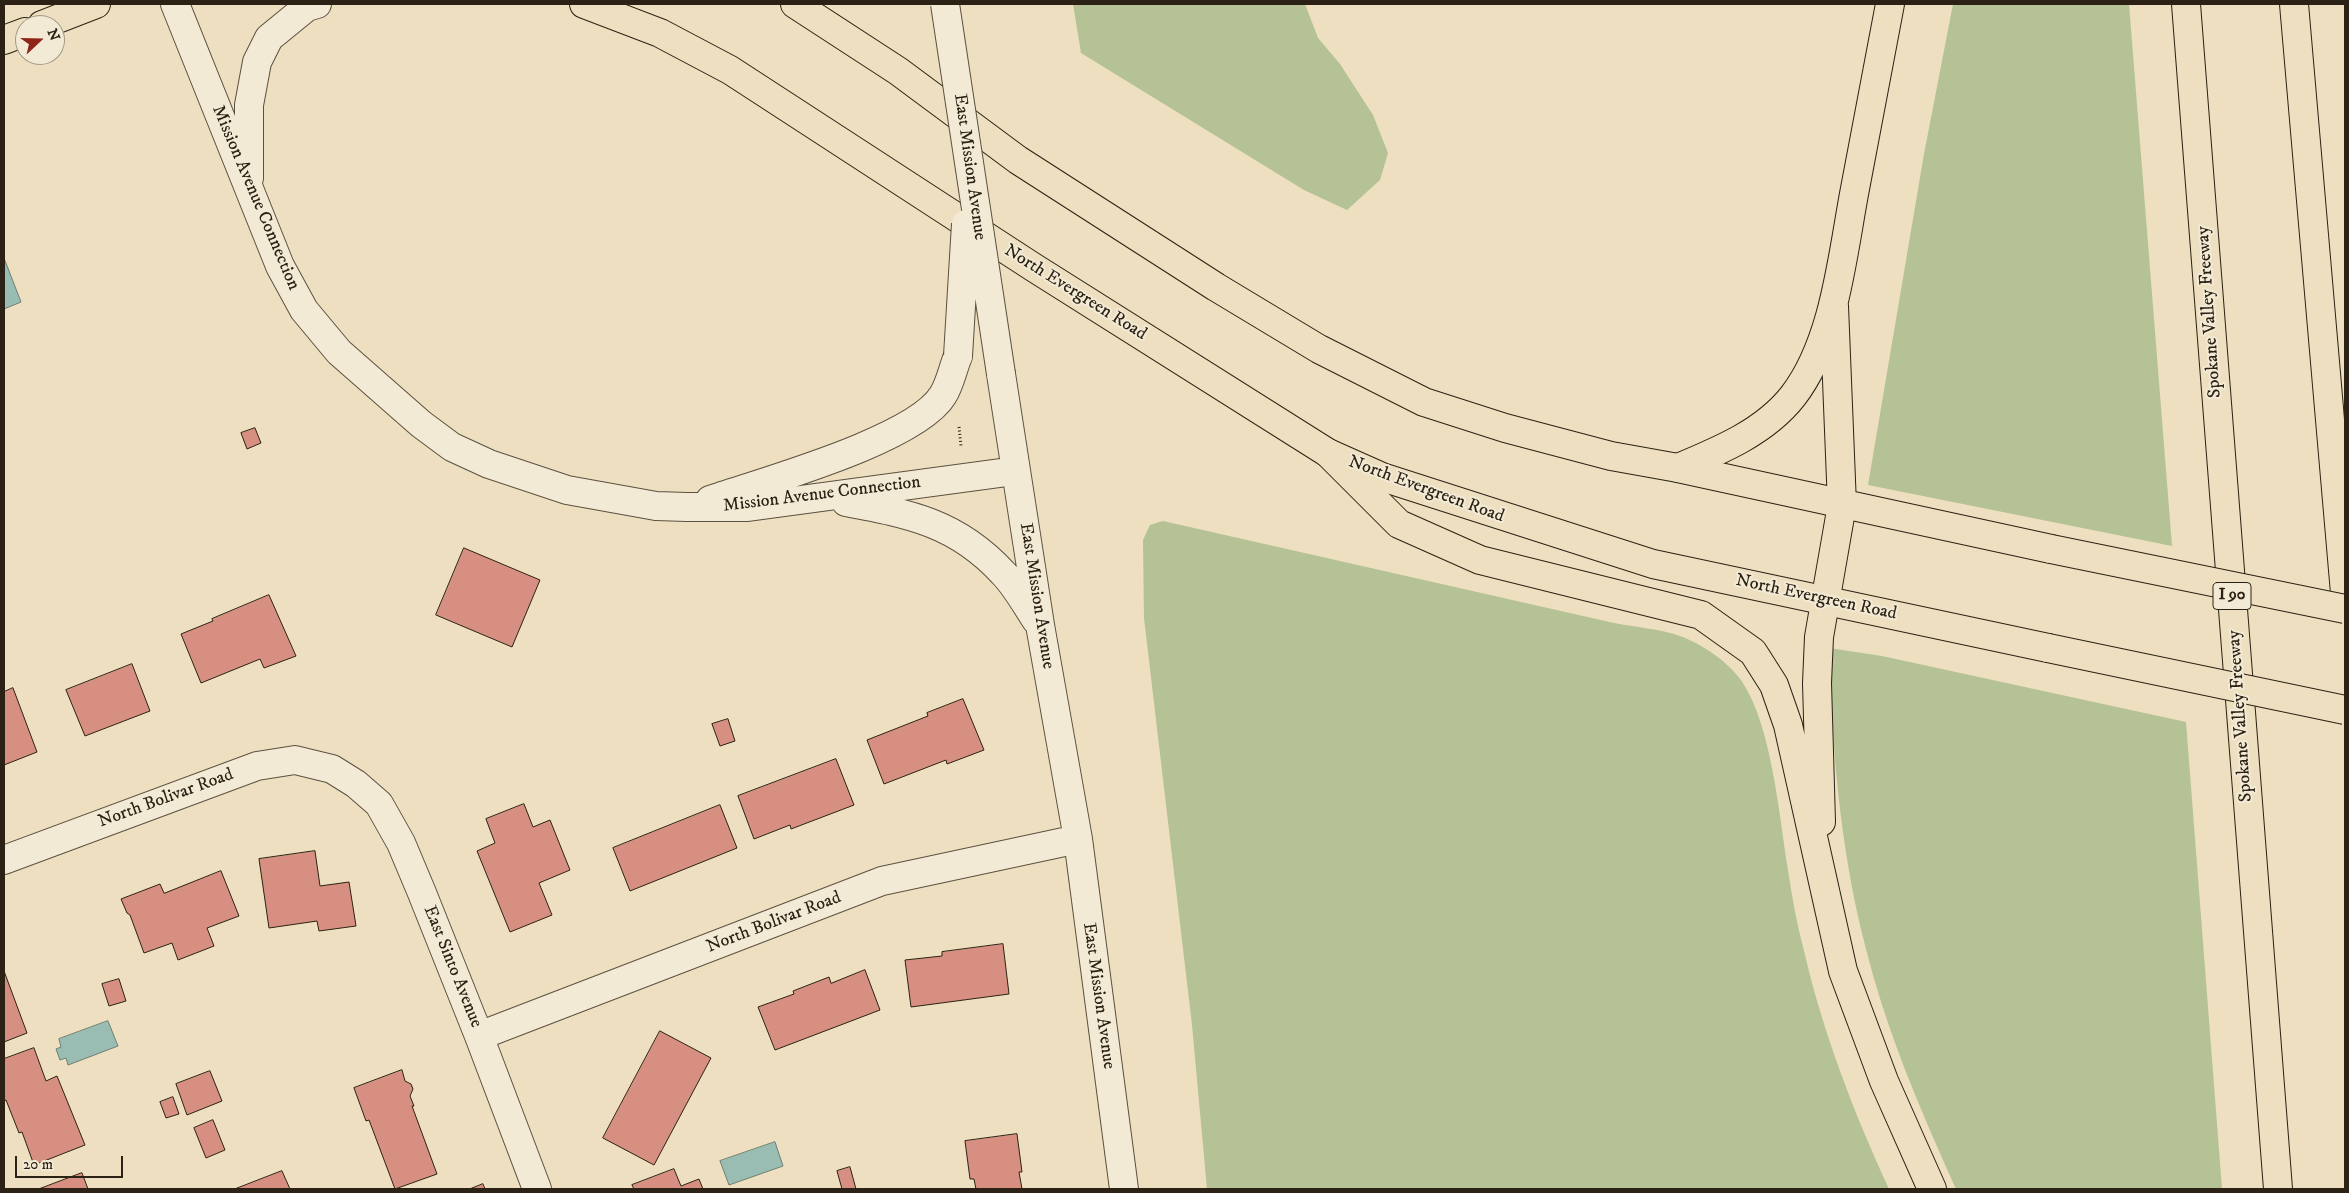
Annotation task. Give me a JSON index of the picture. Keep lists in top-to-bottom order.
{
  "streets": {
    "main road": ["North Evergreen Road", "Spokane Valley Freeway", "I 90"],
    "street": [
      "East Mission Avenue",
      "Mission Avenue Connection",
      "North Bolivar Road",
      "East Sinto Avenue"
    ]
  },
  "crossings": [
    ["East Mission Avenue", "Mission Avenue Connection"],
    ["East Mission Avenue", "North Bolivar Road"],
    ["North Bolivar Road", "East Sinto Avenue"]
  ],
  "scale_bar": "20 m",
  "north": "right"
}
